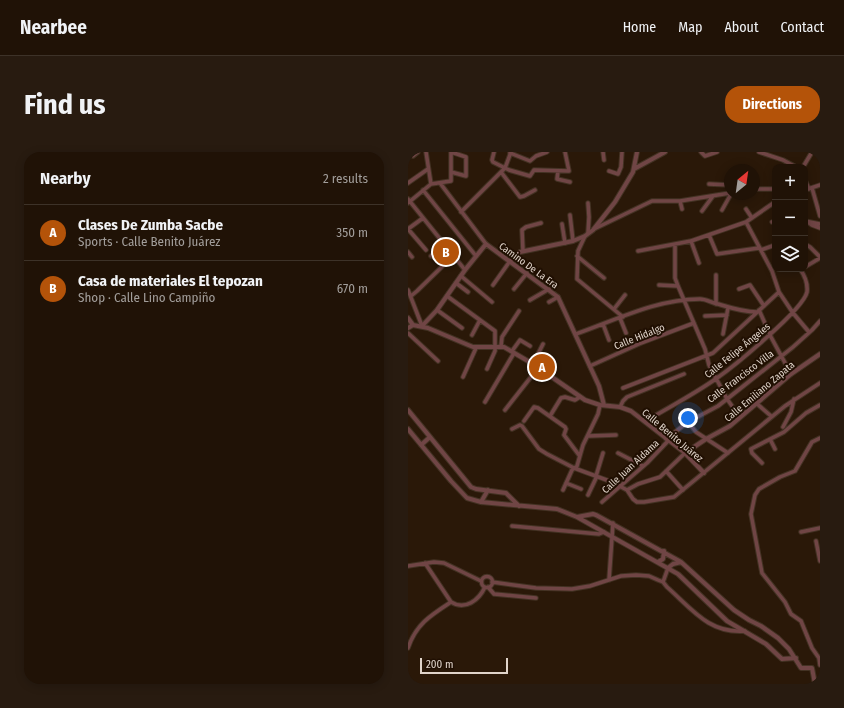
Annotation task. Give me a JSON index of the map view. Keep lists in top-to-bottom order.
{
  "streets": {
    "street": [
      "Camino De La Era",
      "Calle Hidalgo",
      "Calle Felipe Ángeles",
      "Calle Francisco Villa",
      "Calle Emiliano Zapata",
      "Calle Benito Juárez",
      "Calle Juan Aldama"
    ]
  },
  "crossings": [
    ["Camino De La Era", "Calle Hidalgo"],
    ["Camino De La Era", "Calle Benito Juárez"],
    ["Calle Felipe Ángeles", "Calle Benito Juárez"],
    ["Calle Francisco Villa", "Calle Benito Juárez"],
    ["Calle Francisco Villa", "Calle Juan Aldama"],
    ["Calle Emiliano Zapata", "Calle Benito Juárez"],
    ["Calle Benito Juárez", "Calle Juan Aldama"]
  ],
  "scale_bar": "200 m",
  "north": "top right",
  "page": {
    "header": "Nearbee",
    "nav": [
      "Home",
      "Map",
      "About",
      "Contact"
    ],
    "buttons": "Directions",
    "title": "Find us",
    "heading": ["Nearby", "2 results"],
    "map_buttons": ["+", "−"],
    "list": [
      {
        "mark": "A",
        "name": "Clases De Zumba Sacbe",
        "note": "Sports · Calle Benito Juárez",
        "value": "350 m"
      },
      {
        "mark": "B",
        "name": "Casa de materiales El tepozan",
        "note": "Shop · Calle Lino Campiño",
        "value": "670 m"
      }
    ],
    "pins": ["B", "A"],
    "scale": "200 m"
  }
}
